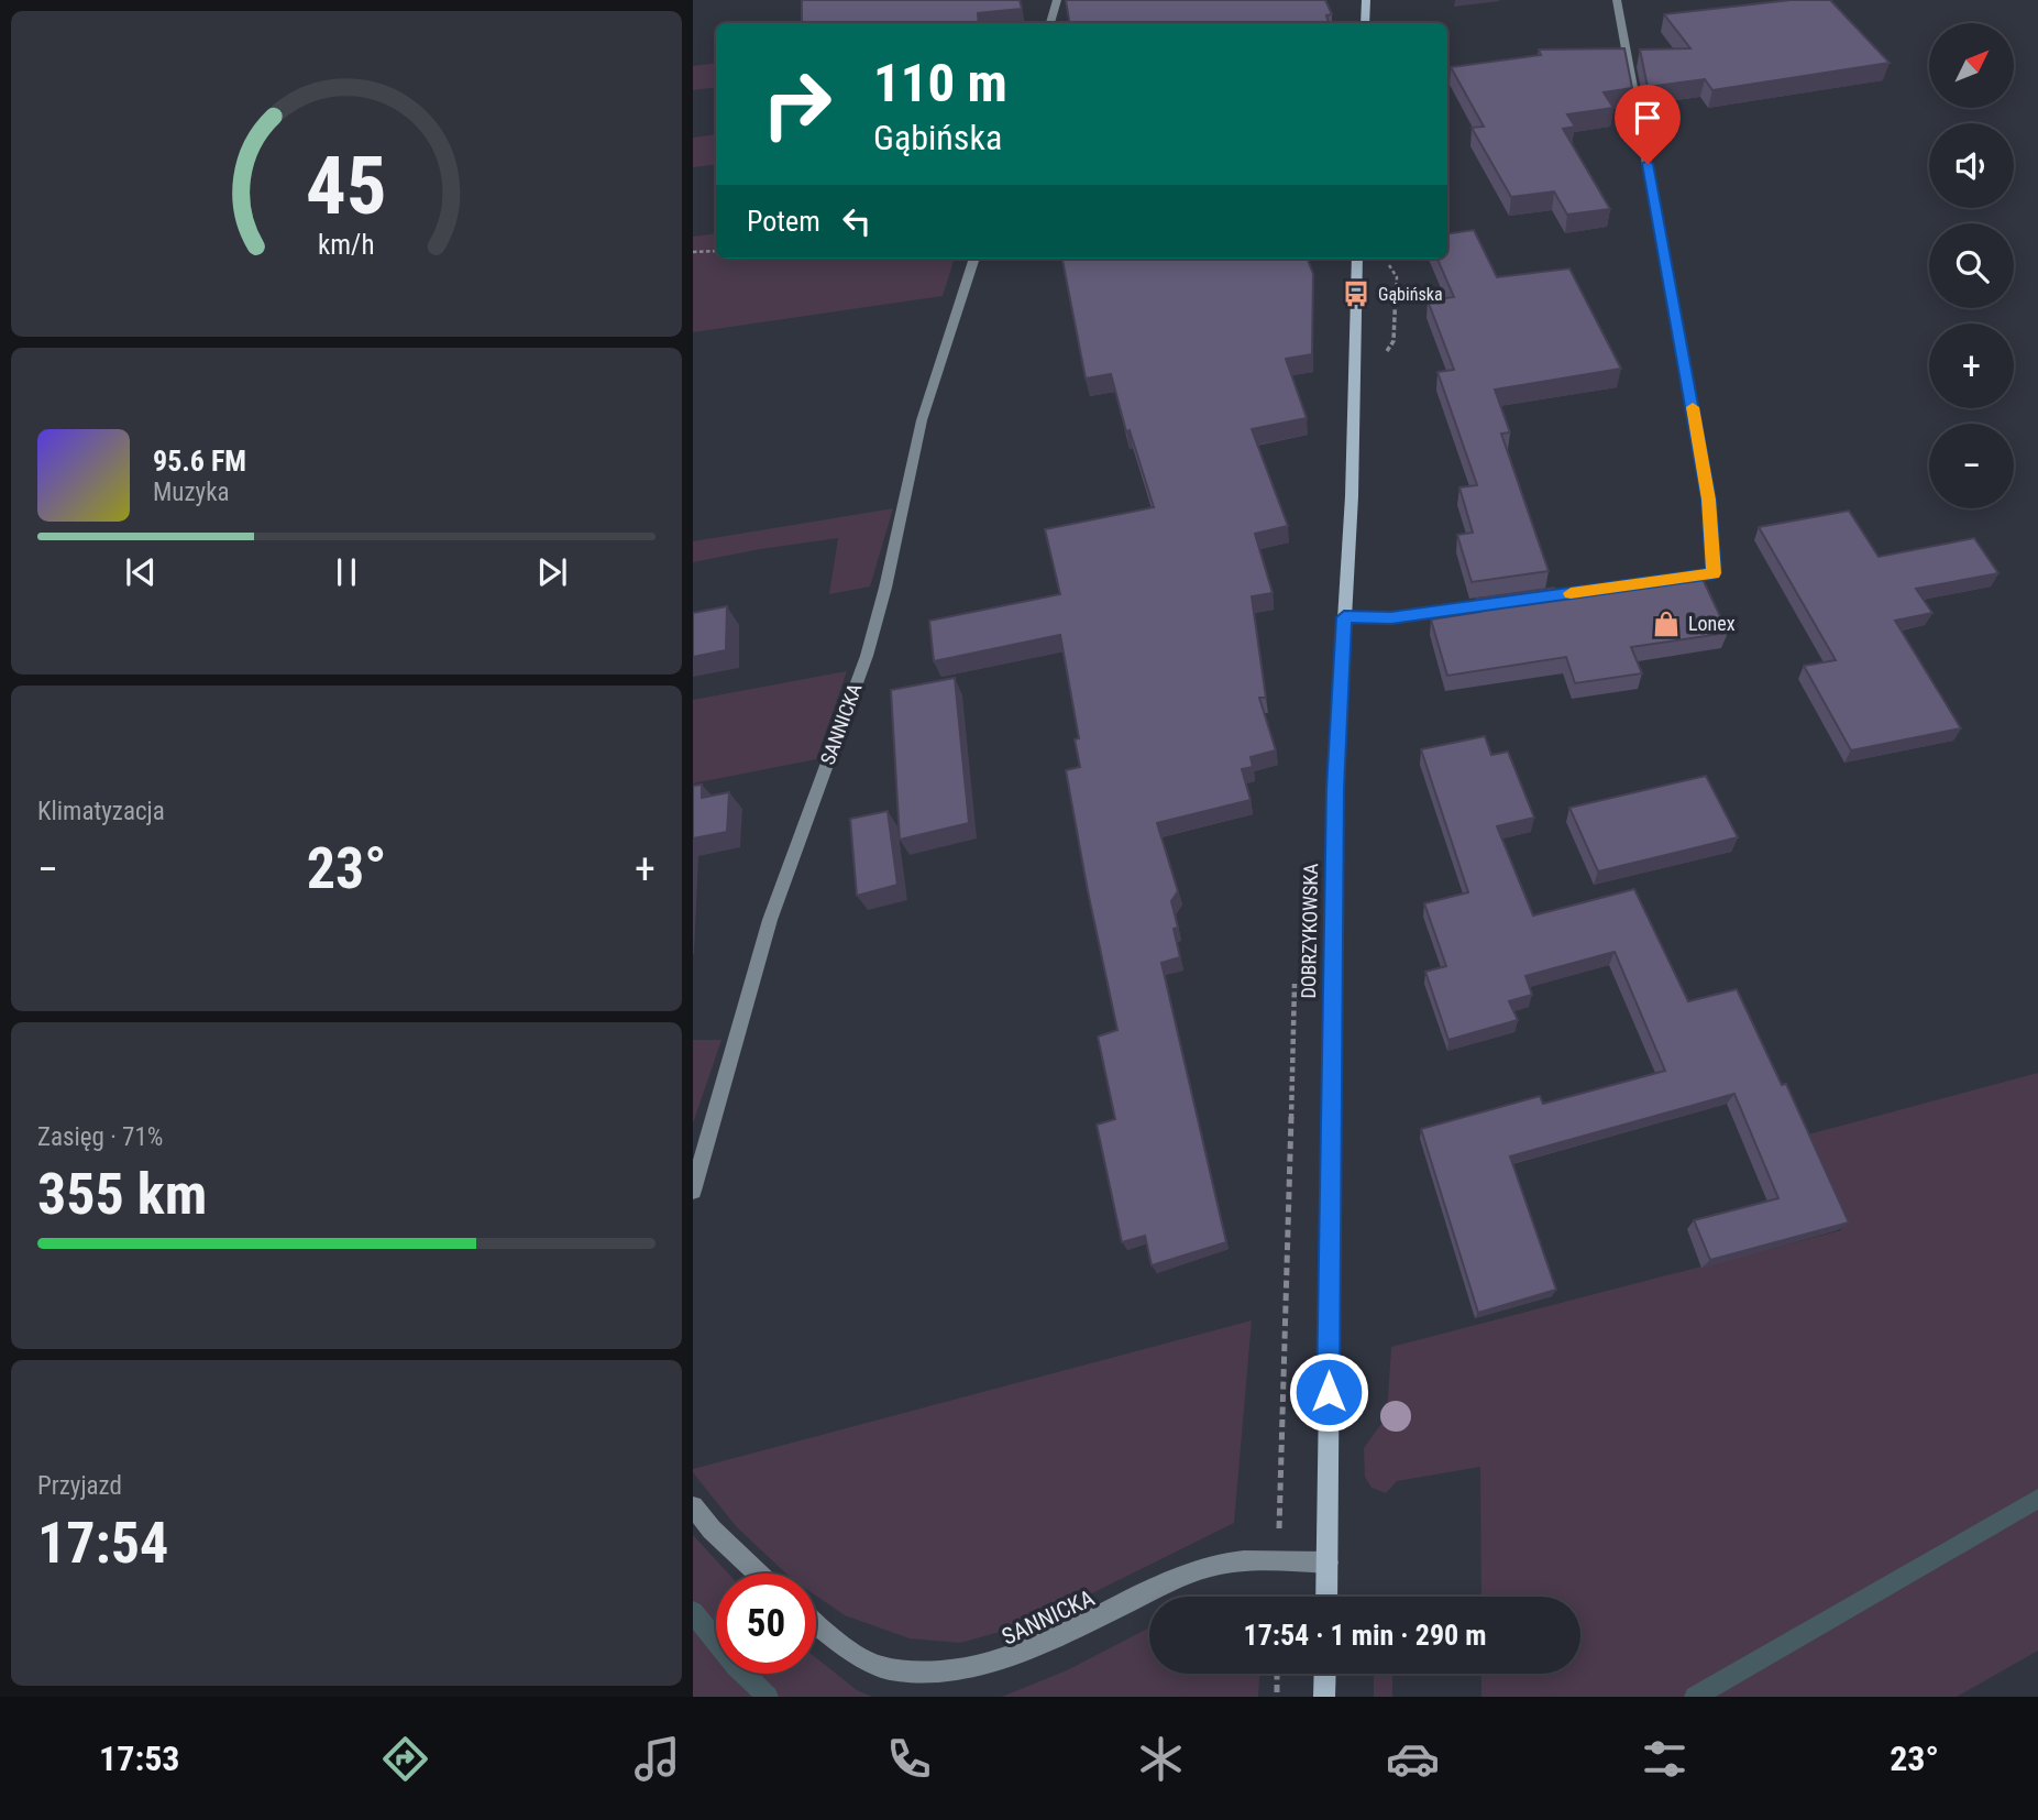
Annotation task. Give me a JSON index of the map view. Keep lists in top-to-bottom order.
{
  "streets": {
    "main road": ["DOBRZYKOWSKA"],
    "street": ["SANNICKA"]
  },
  "crossings": [
    ["SANNICKA", "DOBRZYKOWSKA"]
  ],
  "places": {
    "bus stop": ["Gąbińska"],
    "shop": ["Lonex"]
  },
  "north": "top right",
  "page": {
    "map_buttons": ["+", "−"],
    "turn": ["110 m", "Gąbińska"],
    "then": "Potem",
    "song": ["95.6 FM", "Muzyka"],
    "tile": [
      "Klimatyzacja",
      ["Zasięg · 71%", "355 km"],
      ["Przyjazd", "17:54"]
    ],
    "heat": ["−", "23°", "+"],
    "limit": "50",
    "trip": "17:54 · 1 min · 290 m",
    "tabs": ["17:53", "23°"],
    "gauge": ["45", "km/h"]
  }
}
